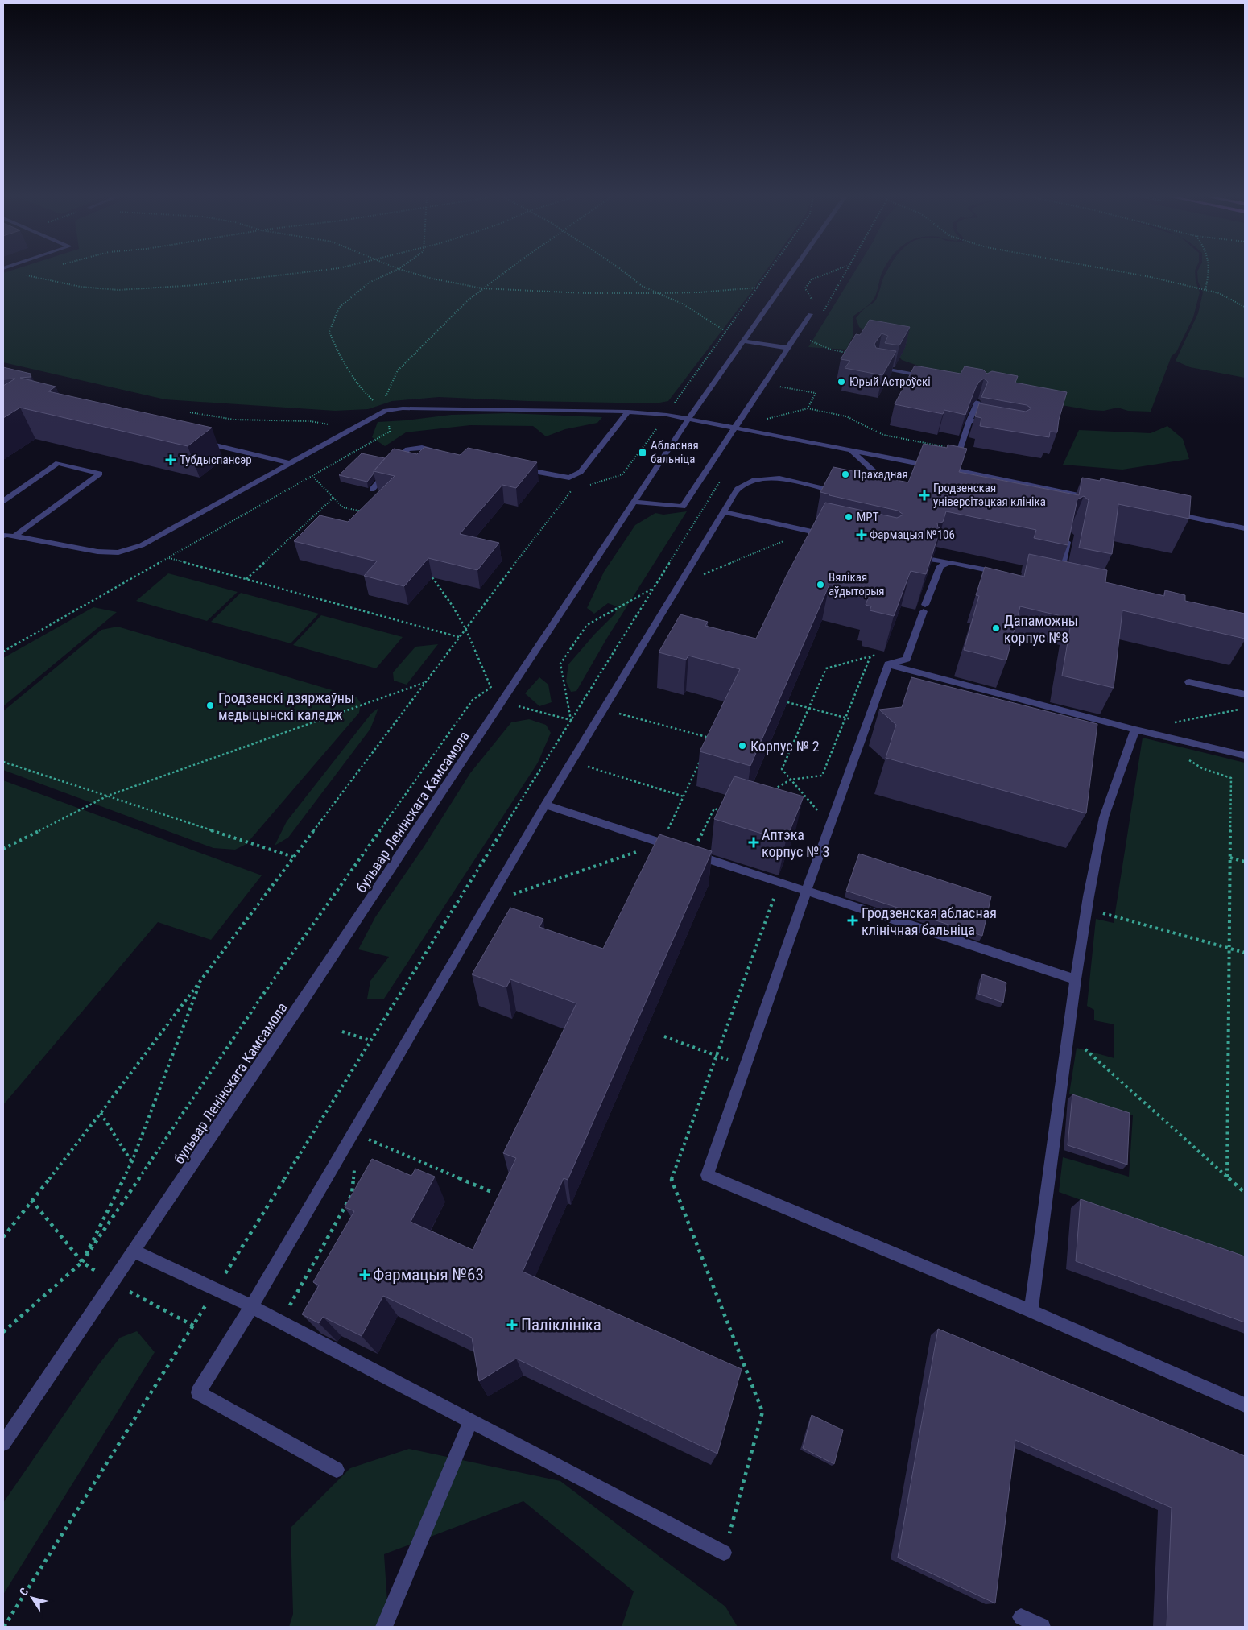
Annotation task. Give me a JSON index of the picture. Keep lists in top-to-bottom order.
{
  "streets": {
    "street": ["бульвар Ленінскага Камсамола"]
  },
  "places": {
    "other": [
      "Юрый Астроўскі",
      "Прахадная",
      "МРТ",
      "Вялікая аўдыторыя",
      "Дапаможны корпус №8",
      "Гродзенскі дзяржаўны медыцынскі каледж",
      "Корпус № 2"
    ],
    "transit": ["Абласная бальніца"],
    "health": [
      "Тубдыспансэр",
      "Гродзенская універсітэцкая клініка",
      "Фармацыя №106",
      "Аптэка корпус № 3",
      "Гродзенская абласная клінічная бальніца",
      "Фармацыя №63",
      "Паліклініка"
    ]
  },
  "north": "top left"
}
